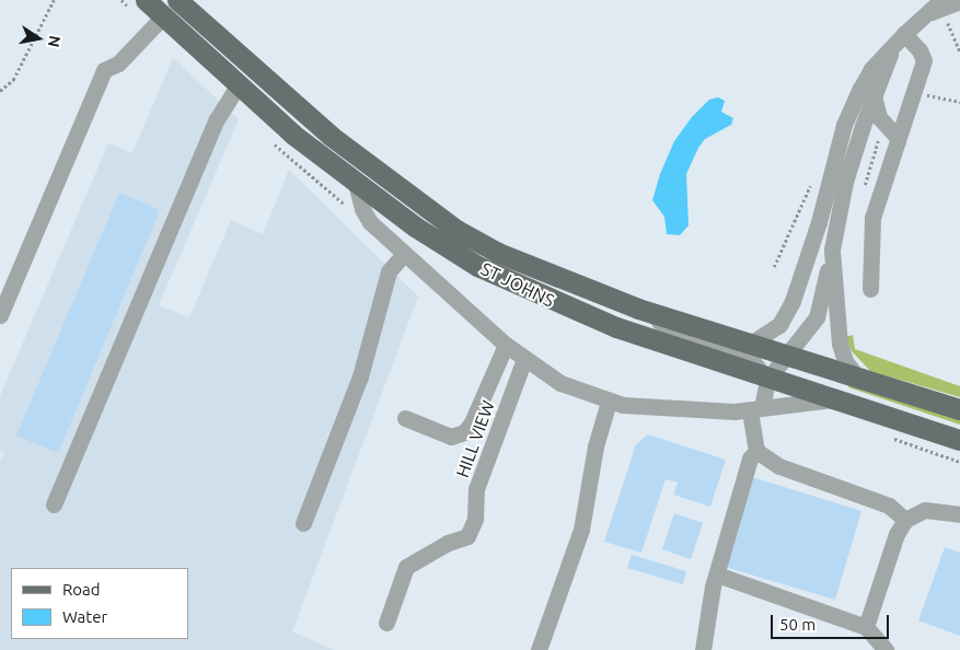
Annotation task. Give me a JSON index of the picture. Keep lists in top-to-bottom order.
{
  "streets": {
    "main road": ["ST JOHNS"],
    "street": ["HILL VIEW"]
  },
  "legend": ["Road", "Water"],
  "scale_bar": "50 m",
  "north": "right"
}
